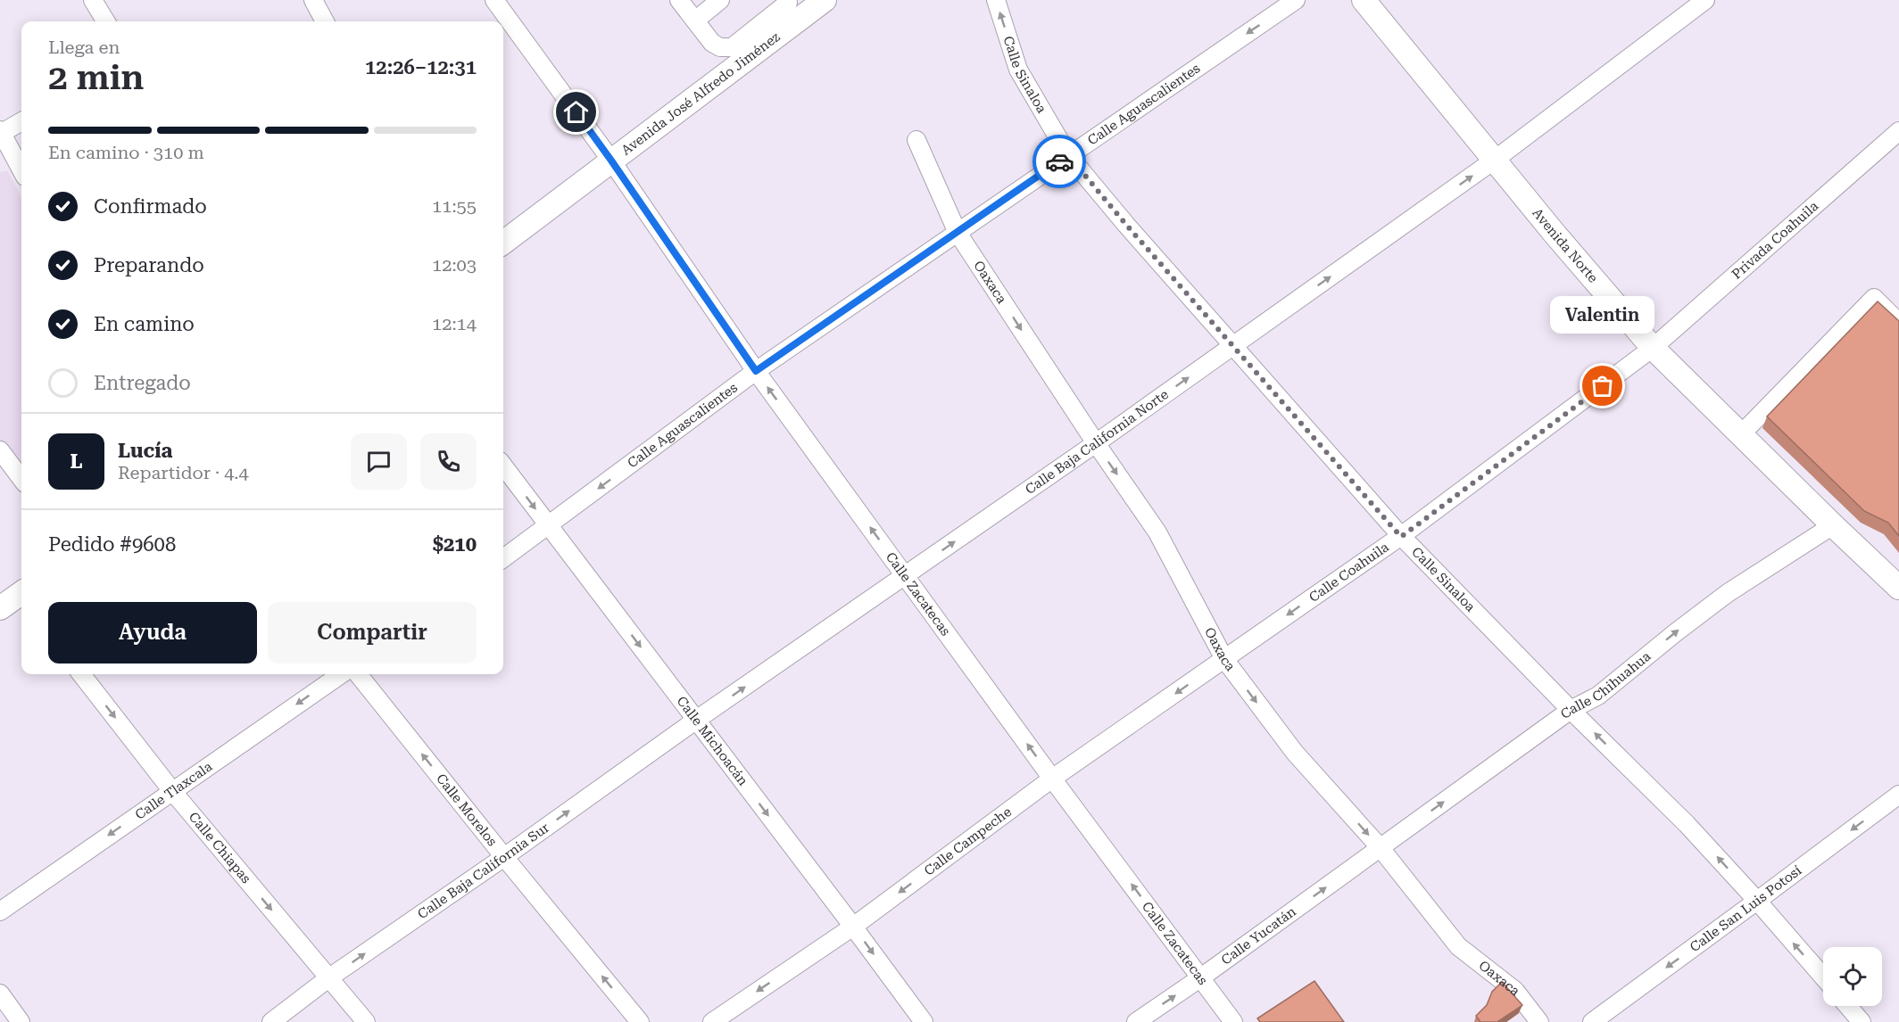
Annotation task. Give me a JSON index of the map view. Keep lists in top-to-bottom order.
{
  "streets": {
    "main road": ["Avenida José Alfredo Jiménez", "Avenida Norte"],
    "street": [
      "Calle Sinaloa",
      "Calle Aguascalientes",
      "Privada Coahuila",
      "Oaxaca",
      "Calle Baja California Norte",
      "Calle Coahuila",
      "Calle Zacatecas",
      "Calle Chihuahua",
      "Calle Michoacán",
      "Calle Tlaxcala",
      "Calle Morelos",
      "Calle Campeche",
      "Calle Chiapas",
      "Calle Baja California Sur",
      "Calle San Luis Potosí",
      "Calle Yucatán"
    ]
  },
  "crossings": [
    ["Calle Sinaloa", "Calle Aguascalientes"],
    ["Calle Sinaloa", "Calle Baja California Norte"],
    ["Calle Sinaloa", "Calle Coahuila"],
    ["Calle Sinaloa", "Calle Chihuahua"],
    ["Calle Sinaloa", "Calle San Luis Potosí"],
    ["Avenida José Alfredo Jiménez", "Calle Zacatecas"],
    ["Calle Aguascalientes", "Oaxaca"],
    ["Calle Aguascalientes", "Calle Zacatecas"],
    ["Calle Aguascalientes", "Calle Michoacán"],
    ["Privada Coahuila", "Avenida Norte"],
    ["Privada Coahuila", "Calle Coahuila"],
    ["Avenida Norte", "Calle Baja California Norte"],
    ["Avenida Norte", "Calle Coahuila"],
    ["Avenida Norte", "Calle Chihuahua"],
    ["Oaxaca", "Calle Baja California Norte"],
    ["Oaxaca", "Calle Coahuila"],
    ["Oaxaca", "Calle Chihuahua"],
    ["Oaxaca", "Calle Campeche"],
    ["Oaxaca", "Calle Yucatán"],
    ["Calle Baja California Norte", "Calle Zacatecas"],
    ["Calle Baja California Norte", "Calle Michoacán"],
    ["Calle Baja California Norte", "Calle Baja California Sur"],
    ["Calle Coahuila", "Calle Campeche"],
    ["Calle Zacatecas", "Calle Campeche"],
    ["Calle Zacatecas", "Calle Yucatán"],
    ["Calle Chihuahua", "Calle Yucatán"],
    ["Calle Michoacán", "Calle Campeche"],
    ["Calle Michoacán", "Calle Baja California Sur"],
    ["Calle Tlaxcala", "Calle Chiapas"],
    ["Calle Morelos", "Calle Baja California Sur"],
    ["Calle Chiapas", "Calle Baja California Sur"]
  ],
  "one_way": [
    "Calle Sinaloa",
    "Calle Aguascalientes",
    "Oaxaca",
    "Calle Baja California Norte",
    "Calle Coahuila",
    "Calle Zacatecas",
    "Calle Chihuahua",
    "Calle Michoacán",
    "Calle Tlaxcala",
    "Calle Morelos",
    "Calle Campeche",
    "Calle Chiapas",
    "Calle Baja California Sur",
    "Calle San Luis Potosí",
    "Calle Yucatán"
  ],
  "places": ["Valentin"],
  "page": {
    "heading": ["2 min", "Llega en", "12:26–12:31"],
    "panel": [
      "Lucía",
      "Repartidor · 4.4",
      "Pedido #9608",
      "$210"
    ],
    "bar": "En camino · 310 m",
    "list": [
      ["Confirmado", "11:55"],
      ["Preparando", "12:03"],
      ["En camino", "12:14"],
      "Entregado"
    ],
    "bubble": "Valentin",
    "round": "L",
    "buttons": ["Ayuda", "Compartir"]
  }
}
